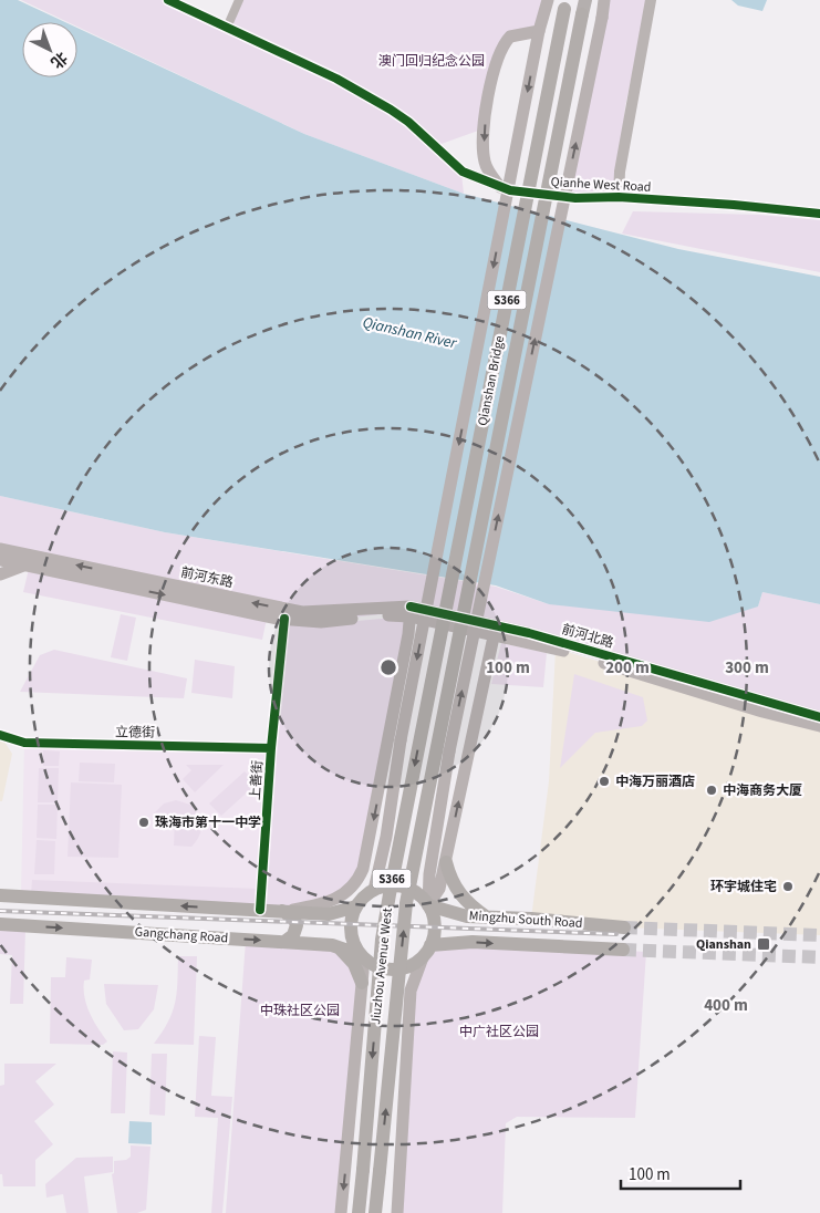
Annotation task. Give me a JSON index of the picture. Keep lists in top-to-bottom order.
{
  "streets": {
    "main road": [
      "S366",
      "Qianshan Bridge",
      "前河东路",
      "前河北路",
      "Mingzhu South Road",
      "Gangchang Road",
      "Jiuzhou Avenue West"
    ],
    "street": ["Qianhe West Road", "立德街", "上善街"]
  },
  "crossings": [
    ["Qianshan Bridge", "Jiuzhou Avenue West"],
    ["前河东路", "前河北路"],
    ["前河东路", "上善街"],
    ["立德街", "上善街"],
    ["Mingzhu South Road", "Gangchang Road"]
  ],
  "water": ["Qianshan River"],
  "parks": ["澳门回归纪念公园", "中珠社区公园", "中广社区公园"],
  "places": {
    "other": [
      "中海万丽酒店",
      "中海商务大厦",
      "珠海市第十一中学",
      "环宇城住宅"
    ],
    "transit": ["Qianshan"]
  },
  "scale_bar": "100 m",
  "north": "bottom right",
  "rings": [
    "100 m",
    "200 m",
    "300 m",
    "400 m"
  ]
}
